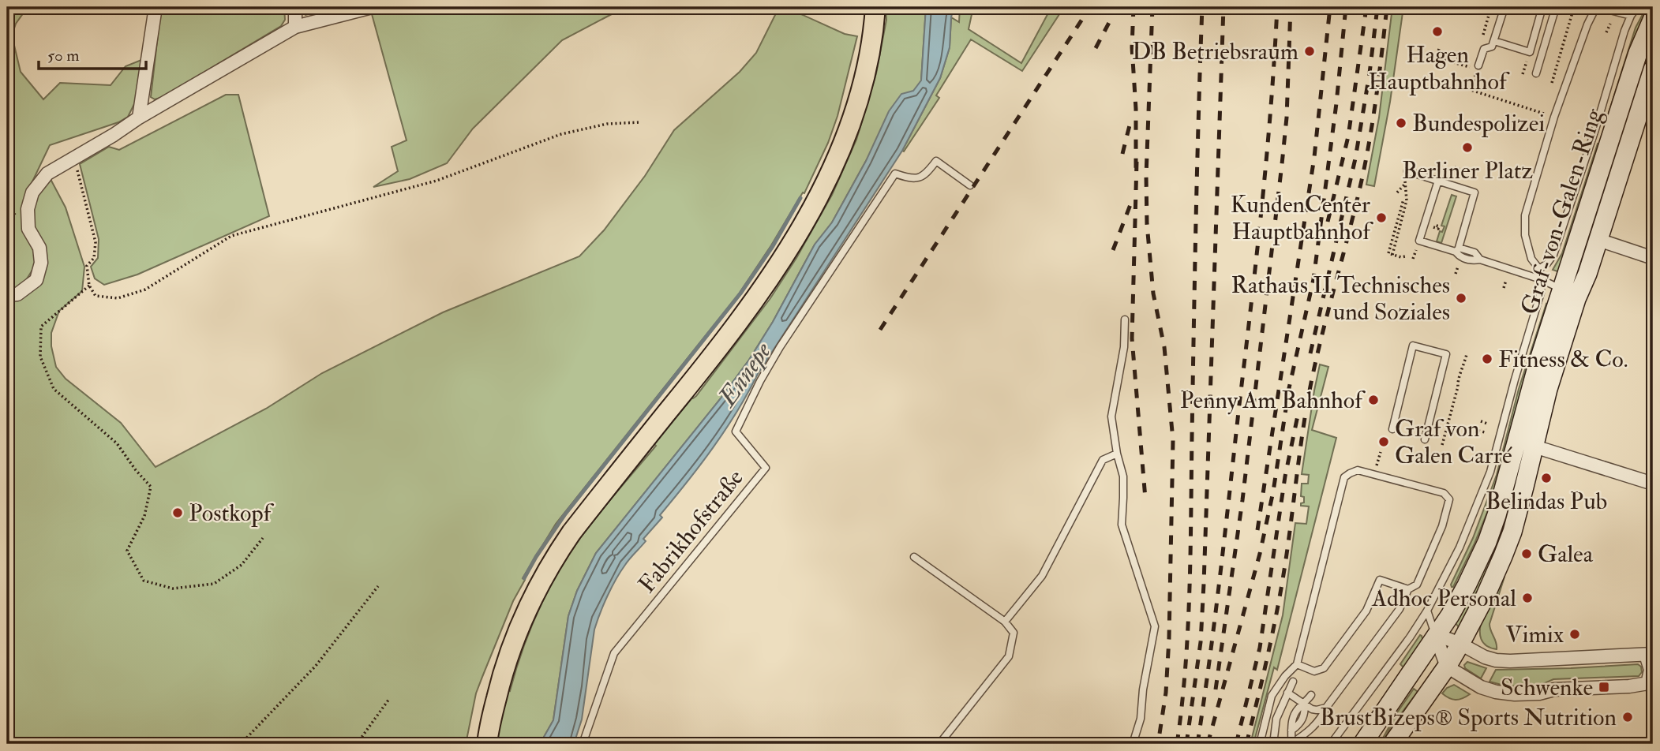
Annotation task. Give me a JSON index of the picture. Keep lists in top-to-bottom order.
{
  "streets": {
    "street": ["Graf-von-Galen-Ring"],
    "lane": ["Fabrikhofstraße"]
  },
  "water": ["Ennepe"],
  "places": {
    "other": [
      "Hagen Hauptbahnhof",
      "DB Betriebsraum",
      "Bundespolizei",
      "Berliner Platz",
      "KundenCenter Hauptbahnhof",
      "Rathaus II Technisches und Soziales",
      "Fitness & Co.",
      "Penny Am Bahnhof",
      "Graf von Galen Carré",
      "Belindas Pub",
      "Postkopf",
      "Galea",
      "Adhoc Personal",
      "Vimix",
      "BrustBizeps® Sports Nutrition"
    ],
    "transit": ["Schwenke"]
  },
  "scale_bar": "50 m"
}
